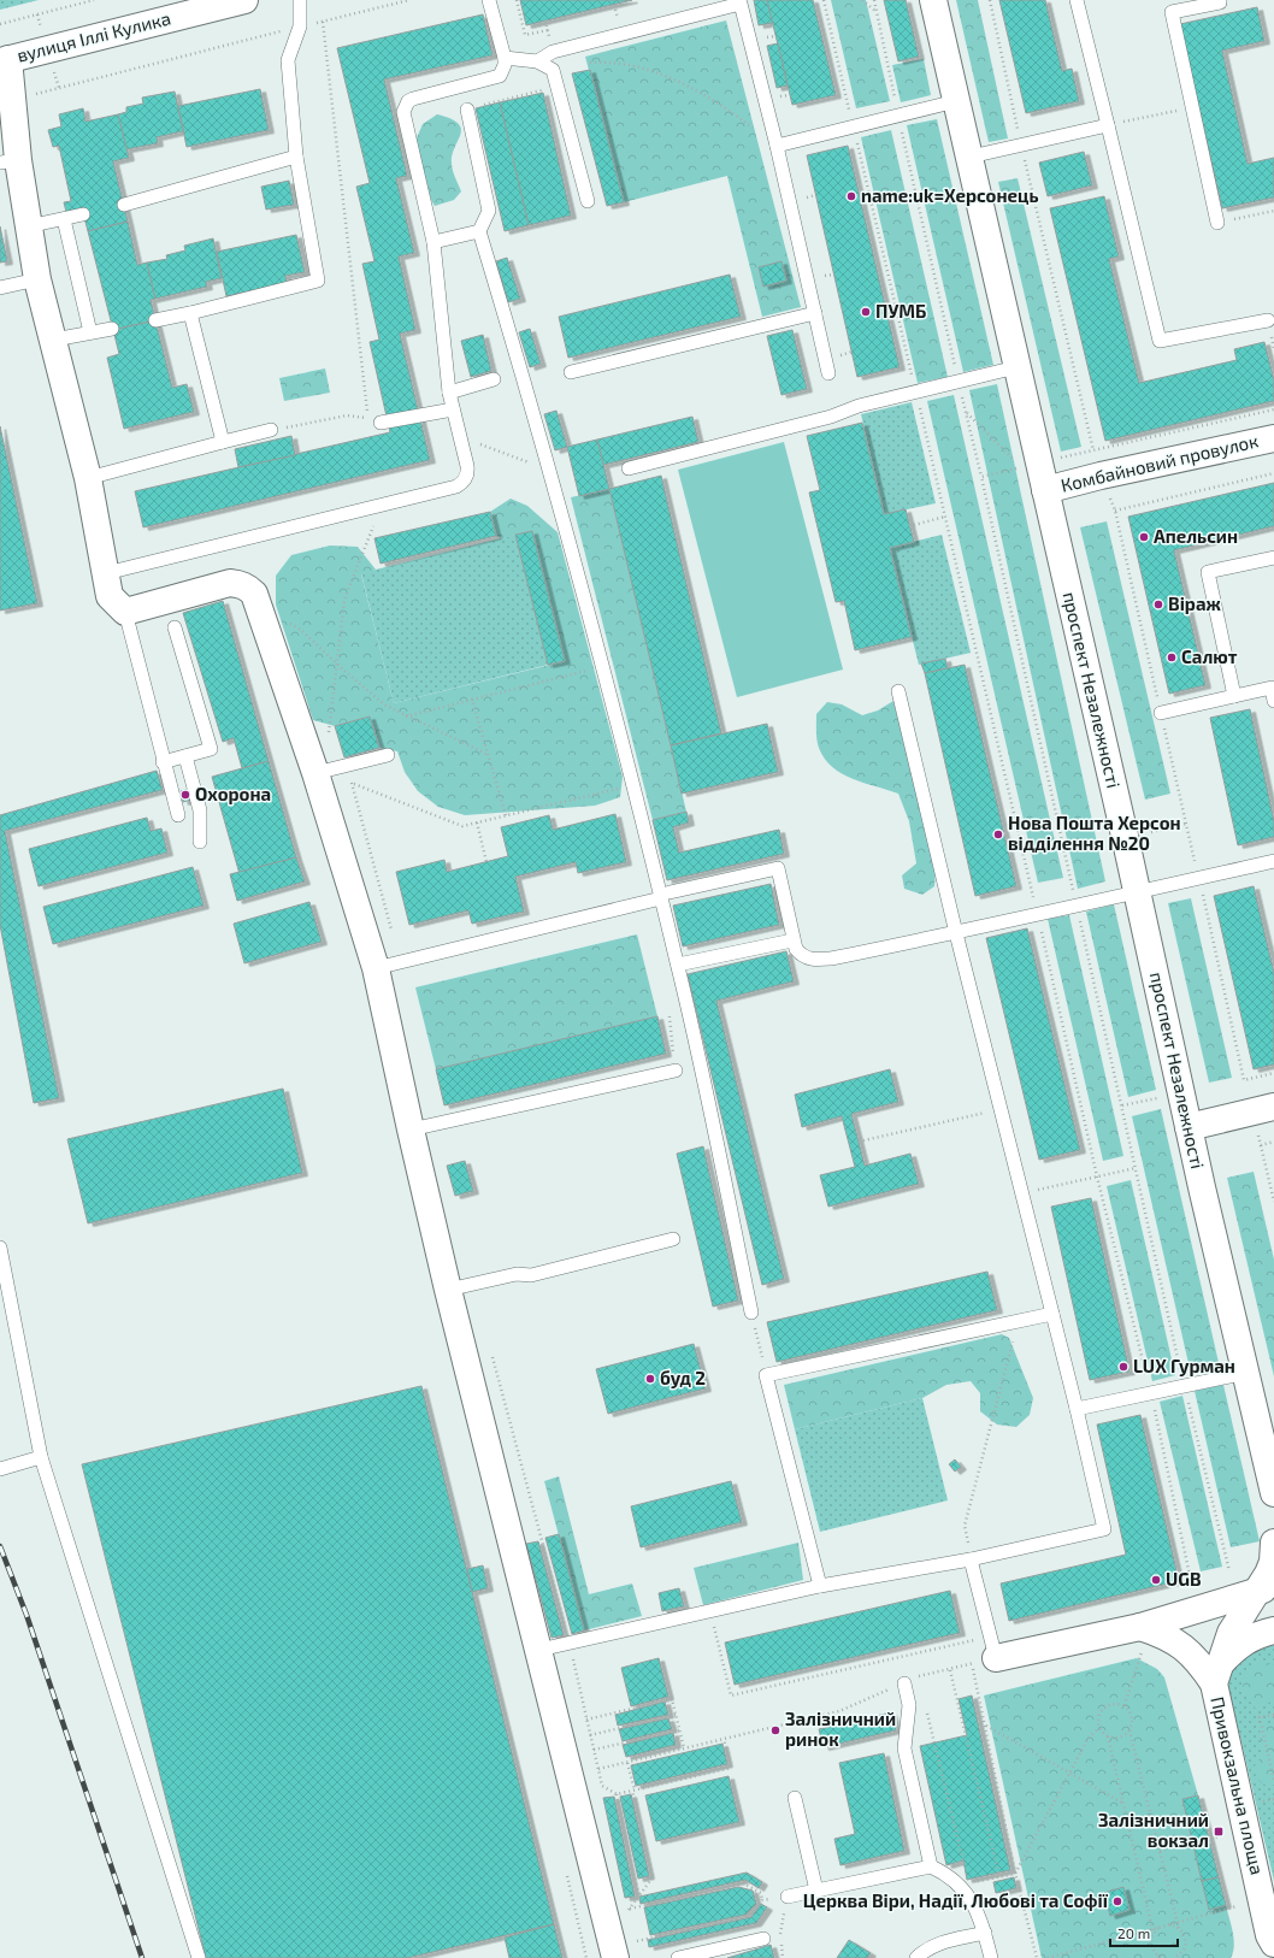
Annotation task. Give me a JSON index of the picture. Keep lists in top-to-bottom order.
{
  "streets": {
    "street": [
      "вулиця Іллі Кулика",
      "Комбайновий провулок",
      "проспект Незалежності",
      "Привокзальна площа"
    ]
  },
  "crossings": [
    ["Комбайновий провулок", "проспект Незалежності"]
  ],
  "places": {
    "other": [
      "name:uk=Херсонець",
      "ПУМБ",
      "Апельсин",
      "Віраж",
      "Салют",
      "Охорона",
      "Нова Пошта Херсон відділення №20",
      "LUX Гурман",
      "буд 2",
      "UGB",
      "Залізничний ринок",
      "Церква Віри, Надії, Любові та Софії"
    ],
    "transit": ["Залізничний вокзал"]
  },
  "scale_bar": "20 m"
}
